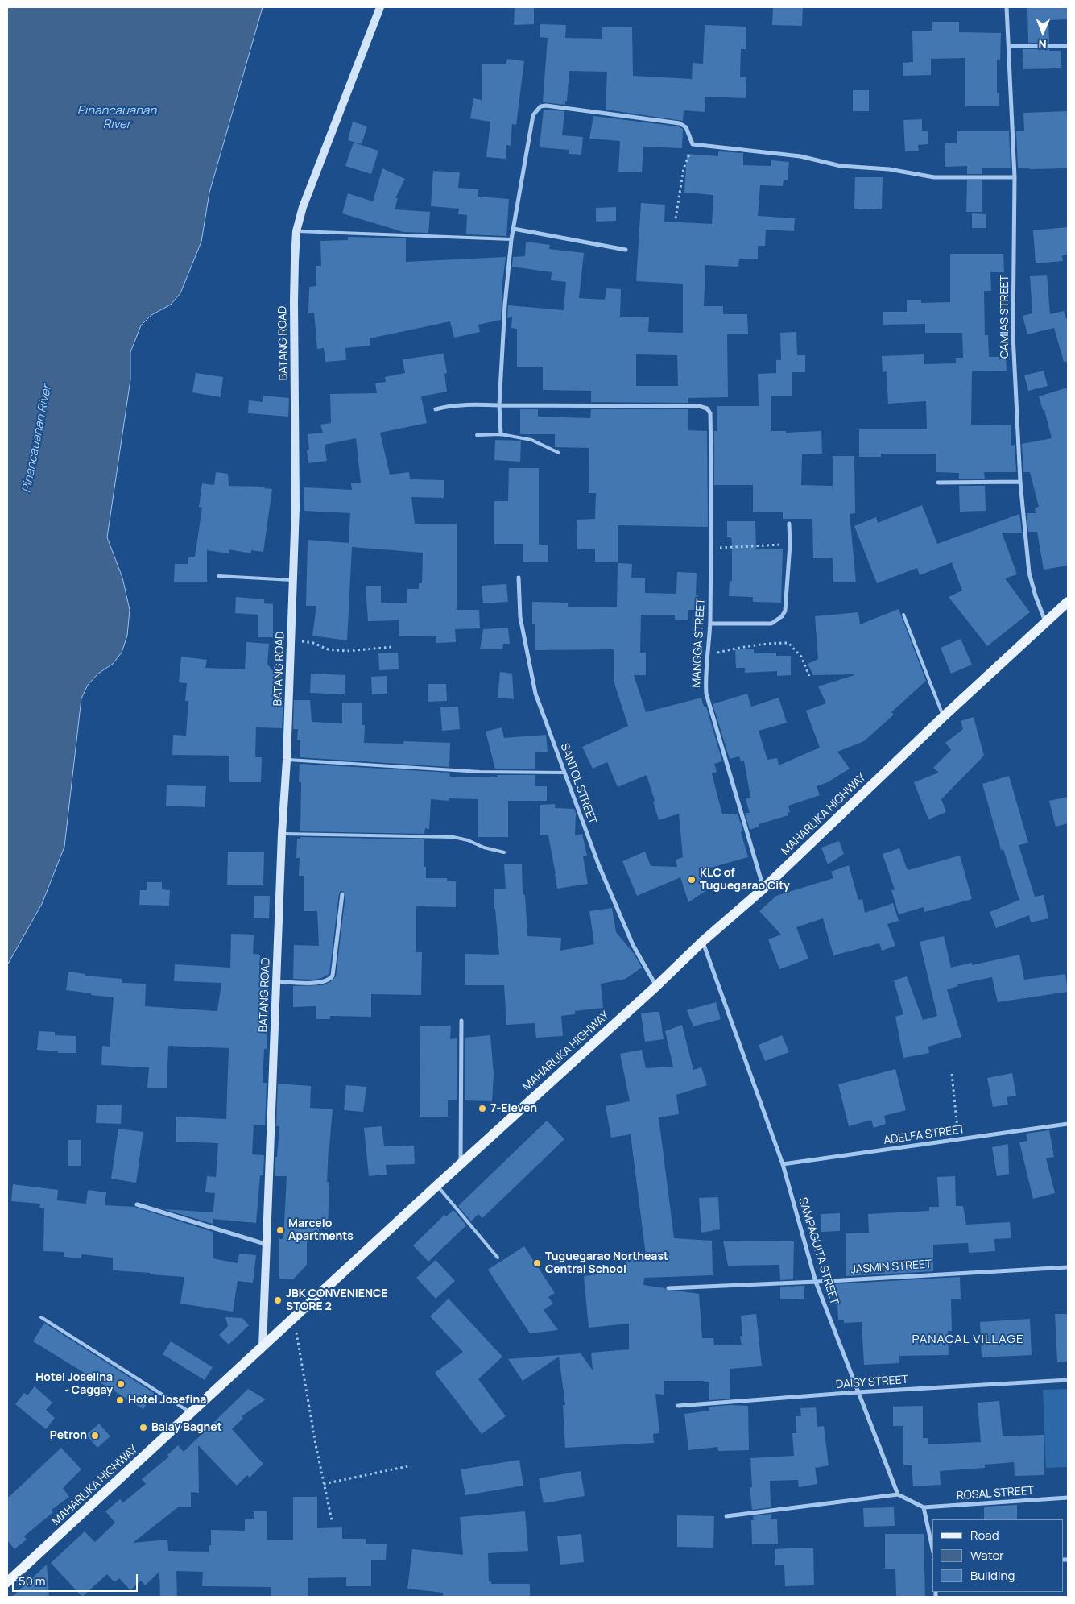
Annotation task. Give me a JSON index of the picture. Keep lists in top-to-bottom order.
{
  "streets": {
    "main road": ["MAHARLIKA HIGHWAY"],
    "street": [
      "CAMIAS STREET",
      "BATANG ROAD",
      "MANGGA STREET",
      "SANTOL STREET",
      "ADELFA STREET",
      "SAMPAGUITA STREET",
      "JASMIN STREET",
      "DAISY STREET",
      "ROSAL STREET"
    ]
  },
  "crossings": [
    ["CAMIAS STREET", "MAHARLIKA HIGHWAY"],
    ["BATANG ROAD", "MAHARLIKA HIGHWAY"],
    ["MANGGA STREET", "MAHARLIKA HIGHWAY"],
    ["SANTOL STREET", "MAHARLIKA HIGHWAY"],
    ["MAHARLIKA HIGHWAY", "SAMPAGUITA STREET"],
    ["ADELFA STREET", "SAMPAGUITA STREET"],
    ["SAMPAGUITA STREET", "JASMIN STREET"],
    ["SAMPAGUITA STREET", "DAISY STREET"]
  ],
  "districts": ["PANACAL VILLAGE"],
  "water": ["Pinancauanan River"],
  "places": [
    "KLC of Tuguegarao City",
    "7-Eleven",
    "Marcelo Apartments",
    "Tuguegarao Northeast Central School",
    "JBK CONVENIENCE STORE 2",
    "Hotel Joselina - Caggay",
    "Hotel Josefina",
    "Balay Bagnet",
    "Petron"
  ],
  "legend": ["Road", "Water", "Building"],
  "scale_bar": "50 m",
  "north": "bottom"
}
